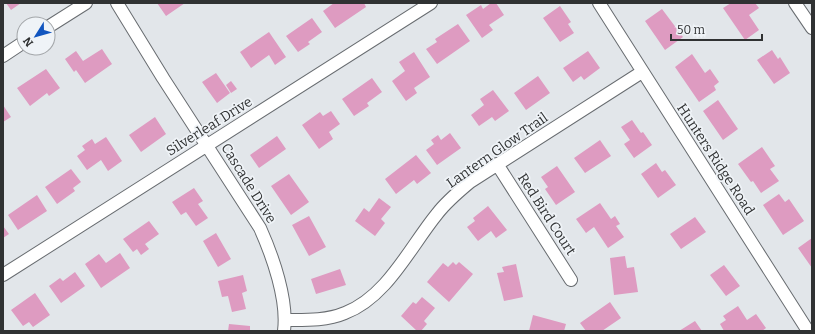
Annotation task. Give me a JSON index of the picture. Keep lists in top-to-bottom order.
{
  "streets": {
    "street": [
      "Silverleaf Drive",
      "Lantern Glow Trail",
      "Hunters Ridge Road",
      "Cascade Drive",
      "Red Bird Court"
    ]
  },
  "crossings": [
    ["Silverleaf Drive", "Cascade Drive"],
    ["Lantern Glow Trail", "Hunters Ridge Road"],
    ["Lantern Glow Trail", "Cascade Drive"],
    ["Lantern Glow Trail", "Red Bird Court"]
  ],
  "scale_bar": "50 m",
  "north": "bottom left"
}
